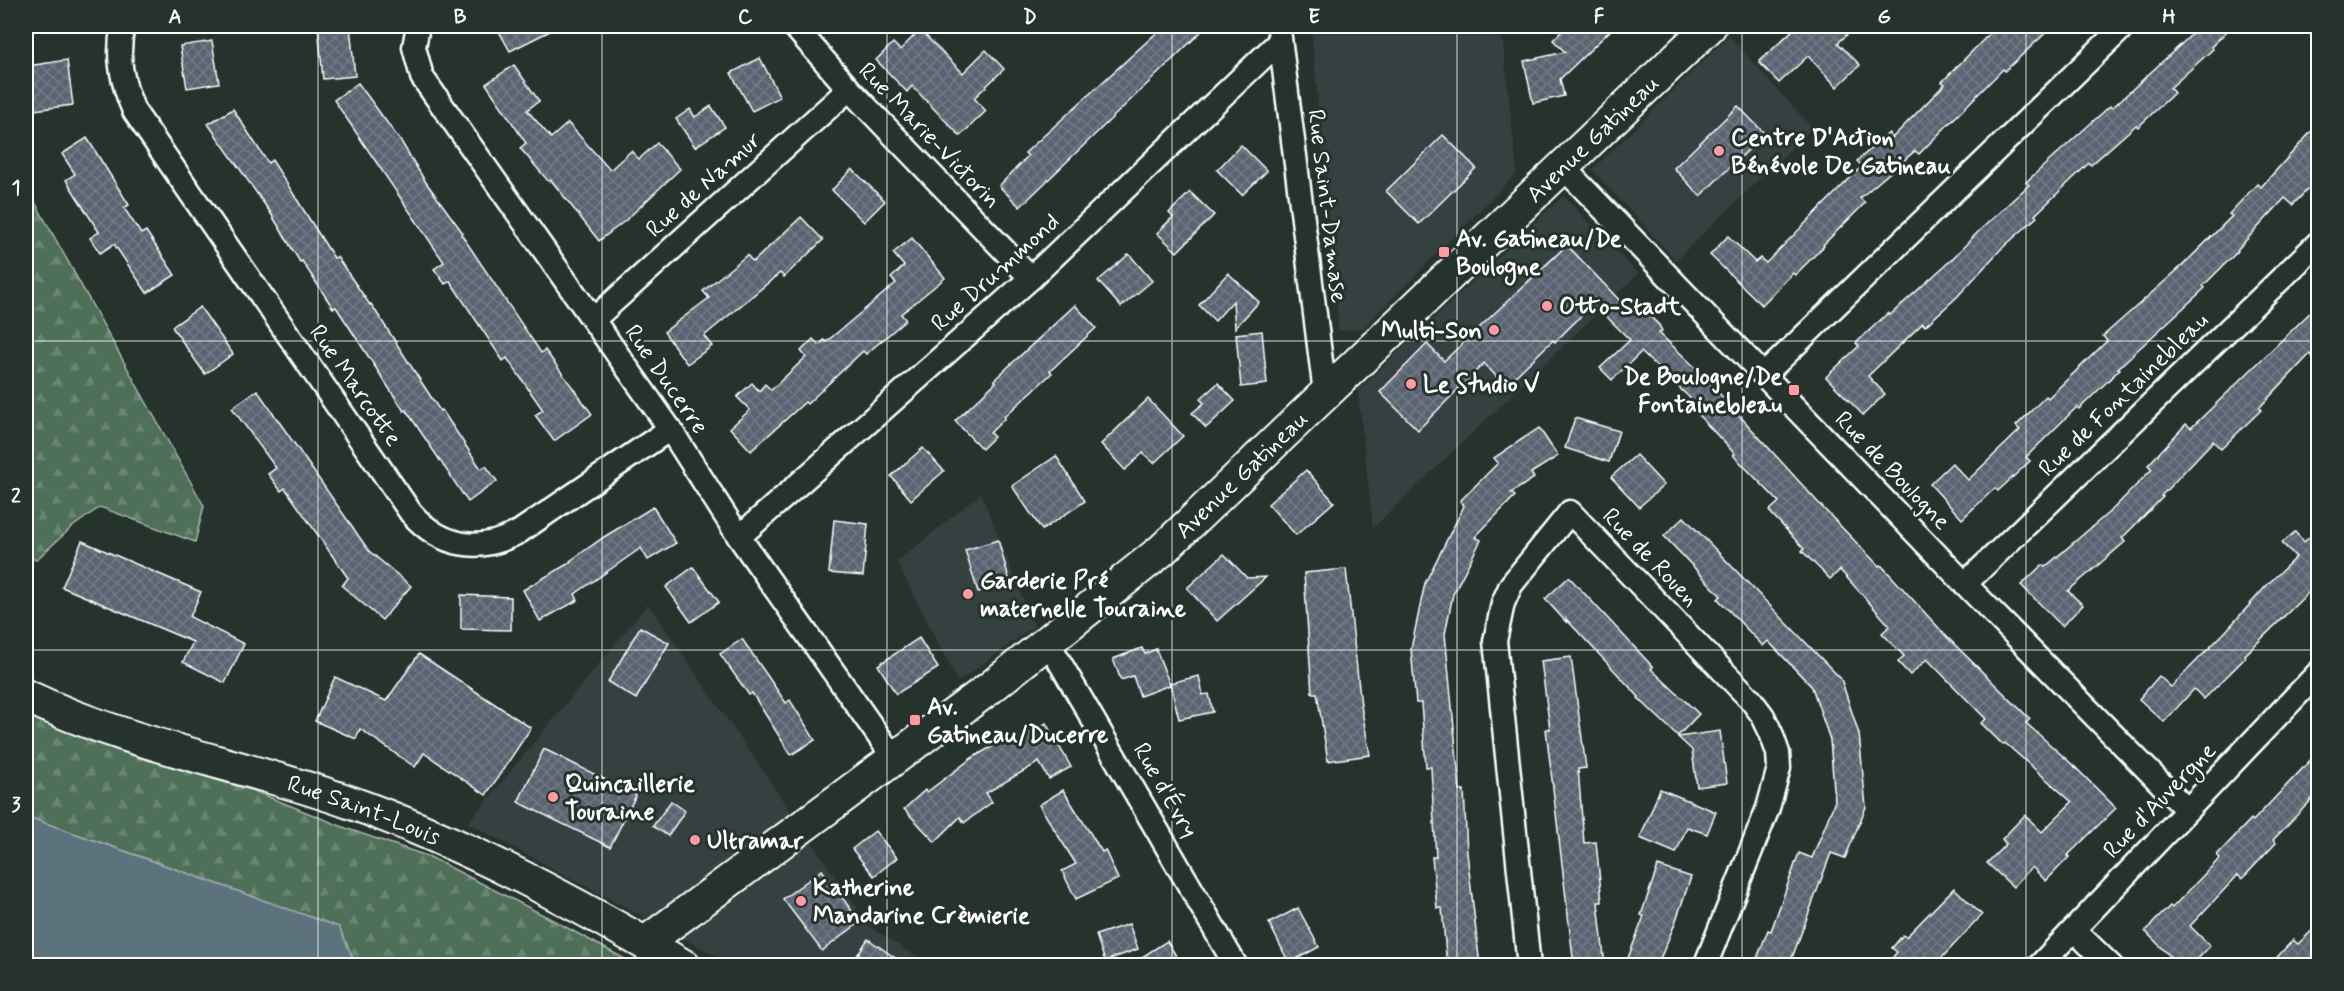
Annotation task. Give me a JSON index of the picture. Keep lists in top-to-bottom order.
{
  "streets": {
    "street": [
      "Rue Marie-Victorin",
      "Avenue Gatineau",
      "Rue de Namur",
      "Rue Saint-Damase",
      "Rue Drummond",
      "Rue Ducerre",
      "Rue Marcotte",
      "Rue de Fontainebleau",
      "Rue de Boulogne",
      "Rue de Rouen",
      "Rue d'Évry",
      "Rue d'Auvergne",
      "Rue Saint-Louis"
    ]
  },
  "crossings": [
    ["Rue Marie-Victorin", "Rue de Namur"],
    ["Rue Marie-Victorin", "Rue Drummond"],
    ["Avenue Gatineau", "Rue Saint-Damase"],
    ["Avenue Gatineau", "Rue Ducerre"],
    ["Avenue Gatineau", "Rue de Boulogne"],
    ["Avenue Gatineau", "Rue d'Évry"],
    ["Avenue Gatineau", "Rue Saint-Louis"],
    ["Rue de Namur", "Rue Ducerre"],
    ["Rue Saint-Damase", "Rue Drummond"],
    ["Rue Drummond", "Rue Ducerre"],
    ["Rue Ducerre", "Rue Marcotte"],
    ["Rue de Fontainebleau", "Rue de Boulogne"],
    ["Rue de Boulogne", "Rue d'Auvergne"]
  ],
  "places": {
    "other": [
      "Centre D'Action Bénévole De Gatineau",
      "Otto-Stadt",
      "Multi-Son",
      "Le Studio V",
      "Garderie Pré maternelle Touraine",
      "Quincaillerie Touraine",
      "Ultramar",
      "Katherine Mandarine Crèmierie"
    ],
    "transit": ["Av. Gatineau/De Boulogne", "De Boulogne/De Fontainebleau", "Av. Gatineau/Ducerre"]
  },
  "grid": {
    "columns": [
      "A",
      "B",
      "C",
      "D",
      "E",
      "F",
      "G",
      "H"
    ],
    "rows": ["1", "2", "3"]
  }
}
